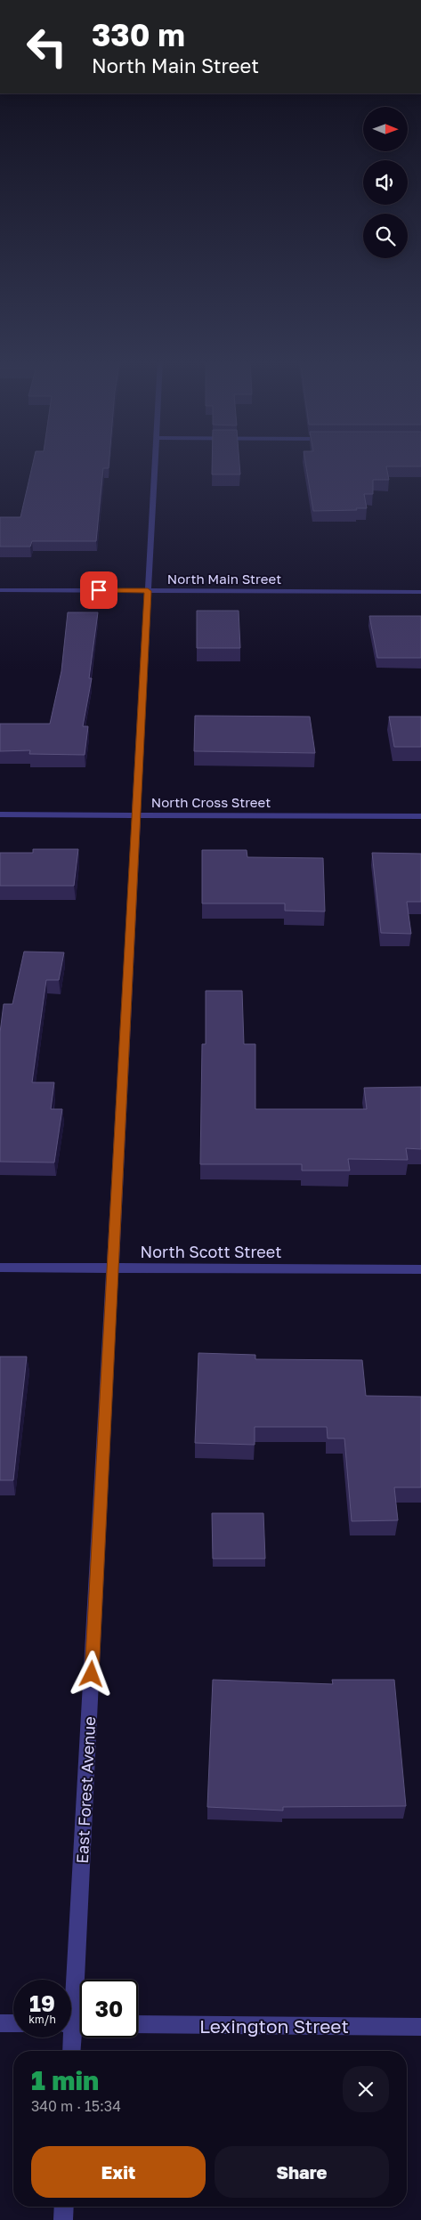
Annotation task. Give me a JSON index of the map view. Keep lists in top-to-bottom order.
{
  "streets": {
    "street": [
      "North Main Street",
      "North Cross Street",
      "North Scott Street",
      "East Forest Avenue",
      "Lexington Street"
    ]
  },
  "crossings": [
    ["North Main Street", "East Forest Avenue"],
    ["North Cross Street", "East Forest Avenue"],
    ["North Scott Street", "East Forest Avenue"]
  ],
  "north": "right",
  "page": {
    "turn": ["330 m", "North Main Street"],
    "speed": "19 km/h",
    "limit": "30",
    "heading": ["1 min", "340 m · 15:34"],
    "buttons": ["Exit", "Share"]
  }
}
